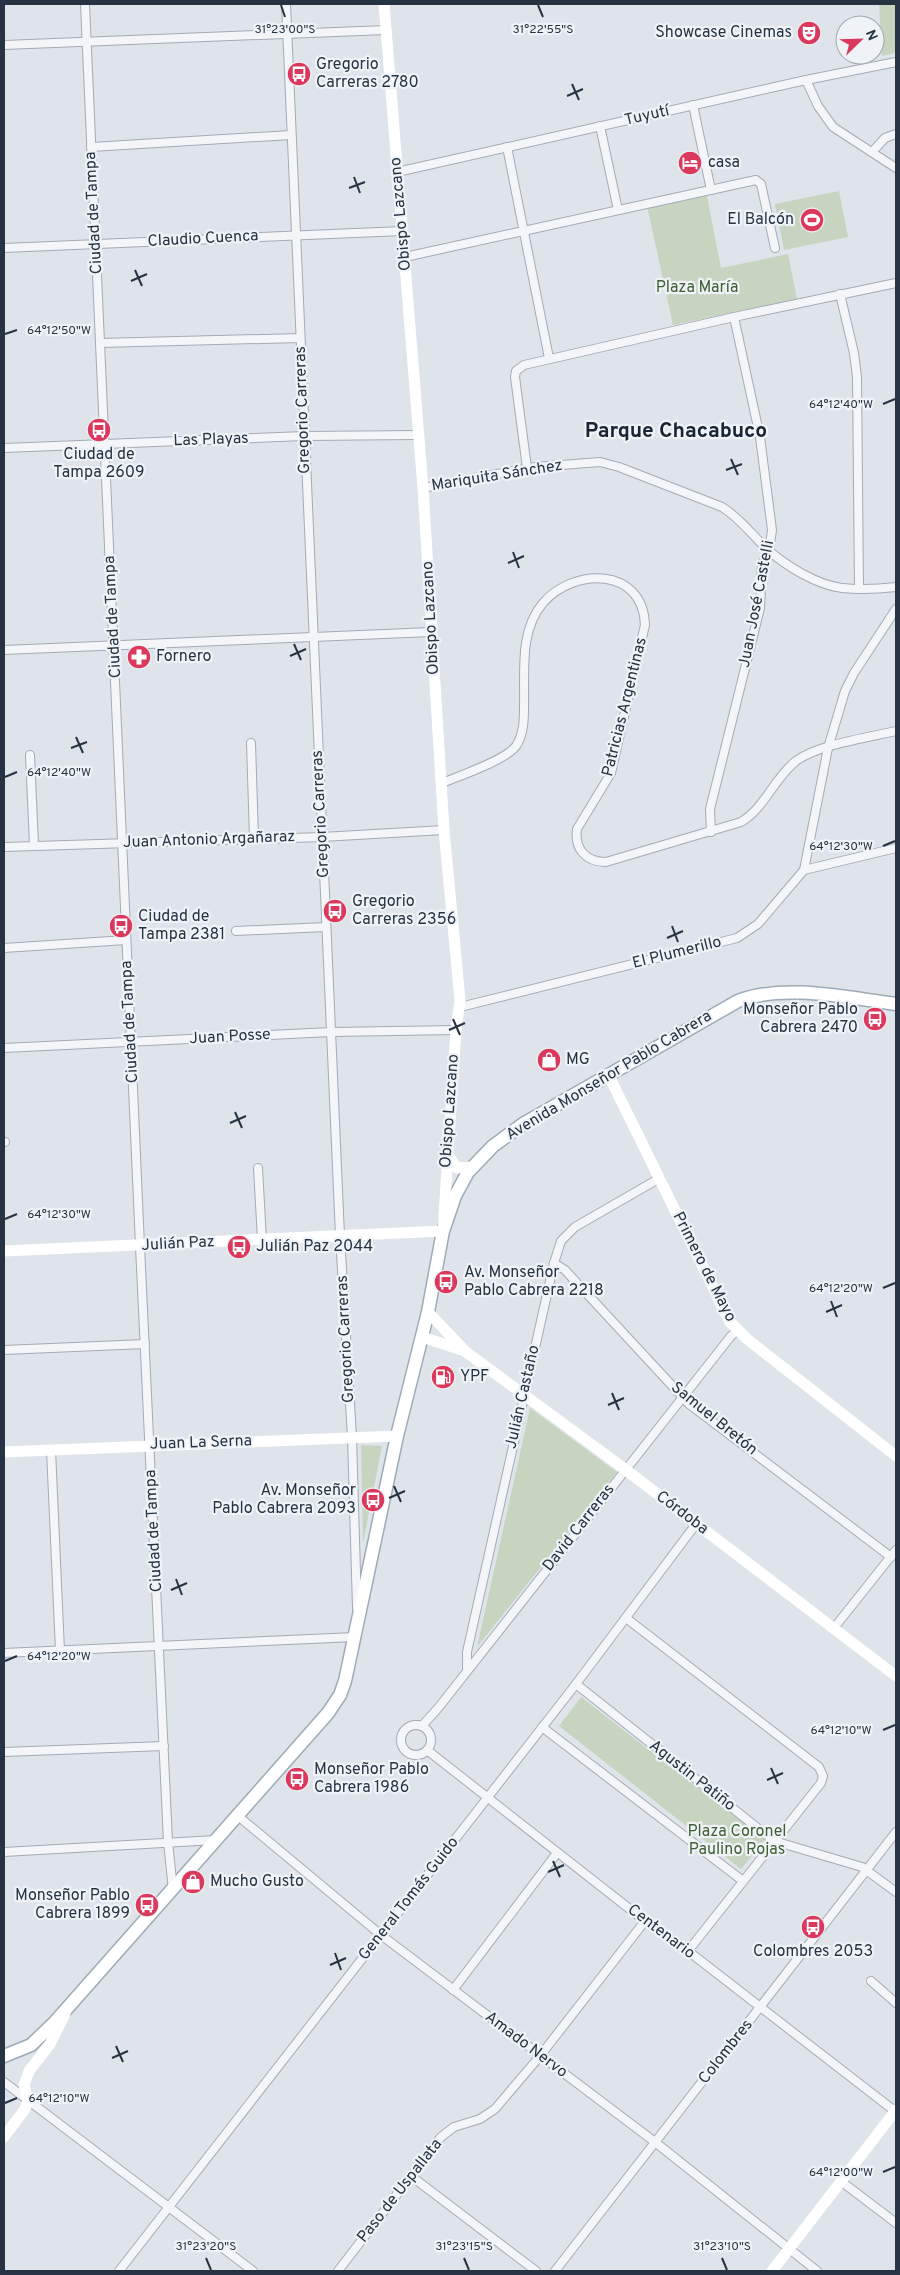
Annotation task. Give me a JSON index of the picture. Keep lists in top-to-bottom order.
{
  "streets": {
    "main road": [
      "Obispo Lazcano",
      "Avenida Monseñor Pablo Cabrera",
      "Julián Paz",
      "Primero de Mayo",
      "Juan La Serna",
      "Córdoba"
    ],
    "street": [
      "Tuyutí",
      "Ciudad de Tampa",
      "Claudio Cuenca",
      "Gregorio Carreras",
      "Las Playas",
      "Mariquita Sánchez",
      "Juan José Castelli",
      "Patricias Argentinas",
      "Juan Antonio Argañaraz",
      "El Plumerillo",
      "Juan Posse",
      "Julián Castaño",
      "Samuel Bretón",
      "David Carreras",
      "Agustin Patiño",
      "General Tomás Guido",
      "Centenario",
      "Amado Nervo",
      "Colombres",
      "Paso de Uspallata"
    ]
  },
  "crossings": [
    ["Tuyutí", "Obispo Lazcano"],
    ["Ciudad de Tampa", "Claudio Cuenca"],
    ["Ciudad de Tampa", "Las Playas"],
    ["Ciudad de Tampa", "Juan Antonio Argañaraz"],
    ["Ciudad de Tampa", "Juan Posse"],
    ["Ciudad de Tampa", "Avenida Monseñor Pablo Cabrera"],
    ["Ciudad de Tampa", "Julián Paz"],
    ["Ciudad de Tampa", "Juan La Serna"],
    ["Obispo Lazcano", "Claudio Cuenca"],
    ["Obispo Lazcano", "Las Playas"],
    ["Obispo Lazcano", "Mariquita Sánchez"],
    ["Obispo Lazcano", "Patricias Argentinas"],
    ["Obispo Lazcano", "Juan Antonio Argañaraz"],
    ["Obispo Lazcano", "El Plumerillo"],
    ["Obispo Lazcano", "Juan Posse"],
    ["Obispo Lazcano", "Avenida Monseñor Pablo Cabrera"],
    ["Obispo Lazcano", "Julián Paz"],
    ["Claudio Cuenca", "Gregorio Carreras"],
    ["Gregorio Carreras", "Las Playas"],
    ["Gregorio Carreras", "Juan Antonio Argañaraz"],
    ["Gregorio Carreras", "Juan Posse"],
    ["Gregorio Carreras", "Avenida Monseñor Pablo Cabrera"],
    ["Gregorio Carreras", "Julián Paz"],
    ["Gregorio Carreras", "Juan La Serna"],
    ["Mariquita Sánchez", "Juan José Castelli"],
    ["Juan José Castelli", "Patricias Argentinas"],
    ["Avenida Monseñor Pablo Cabrera", "Julián Paz"],
    ["Avenida Monseñor Pablo Cabrera", "Primero de Mayo"],
    ["Avenida Monseñor Pablo Cabrera", "Juan La Serna"],
    ["Avenida Monseñor Pablo Cabrera", "Córdoba"],
    ["Avenida Monseñor Pablo Cabrera", "Amado Nervo"],
    ["Primero de Mayo", "Julián Castaño"],
    ["Primero de Mayo", "David Carreras"],
    ["Julián Castaño", "Samuel Bretón"],
    ["Julián Castaño", "Córdoba"],
    ["Julián Castaño", "David Carreras"],
    ["Samuel Bretón", "David Carreras"],
    ["Córdoba", "David Carreras"],
    ["Córdoba", "General Tomás Guido"],
    ["David Carreras", "Centenario"],
    ["Agustin Patiño", "General Tomás Guido"],
    ["Agustin Patiño", "Colombres"],
    ["General Tomás Guido", "Centenario"],
    ["General Tomás Guido", "Amado Nervo"],
    ["Centenario", "Colombres"],
    ["Centenario", "Paso de Uspallata"],
    ["Amado Nervo", "Colombres"],
    ["Amado Nervo", "Paso de Uspallata"]
  ],
  "districts": ["Parque Chacabuco"],
  "parks": ["Plaza María", "Plaza Coronel Paulino Rojas"],
  "places": {
    "theatre": ["Showcase Cinemas"],
    "bus stop": [
      "Gregorio Carreras 2780",
      "Ciudad de Tampa 2609",
      "Gregorio Carreras 2356",
      "Ciudad de Tampa 2381",
      "Monseñor Pablo Cabrera 2470",
      "Julián Paz 2044",
      "Av. Monseñor Pablo Cabrera 2218",
      "Av. Monseñor Pablo Cabrera 2093",
      "Monseñor Pablo Cabrera 1986",
      "Monseñor Pablo Cabrera 1899",
      "Colombres 2053"
    ],
    "hotel": ["casa"],
    "sports": ["El Balcón"],
    "pharmacy": ["Fornero"],
    "shop": ["MG", "Mucho Gusto"],
    "fuel station": ["YPF"]
  },
  "north": "top right",
  "coordinates": [
    "31°23'00\"S",
    "31°22'55\"S",
    "64°12'50\"W",
    "64°12'40\"W",
    "64°12'30\"W",
    "64°12'20\"W",
    "64°12'10\"W",
    "64°12'00\"W",
    "31°23'20\"S",
    "31°23'15\"S",
    "31°23'10\"S"
  ]
}
